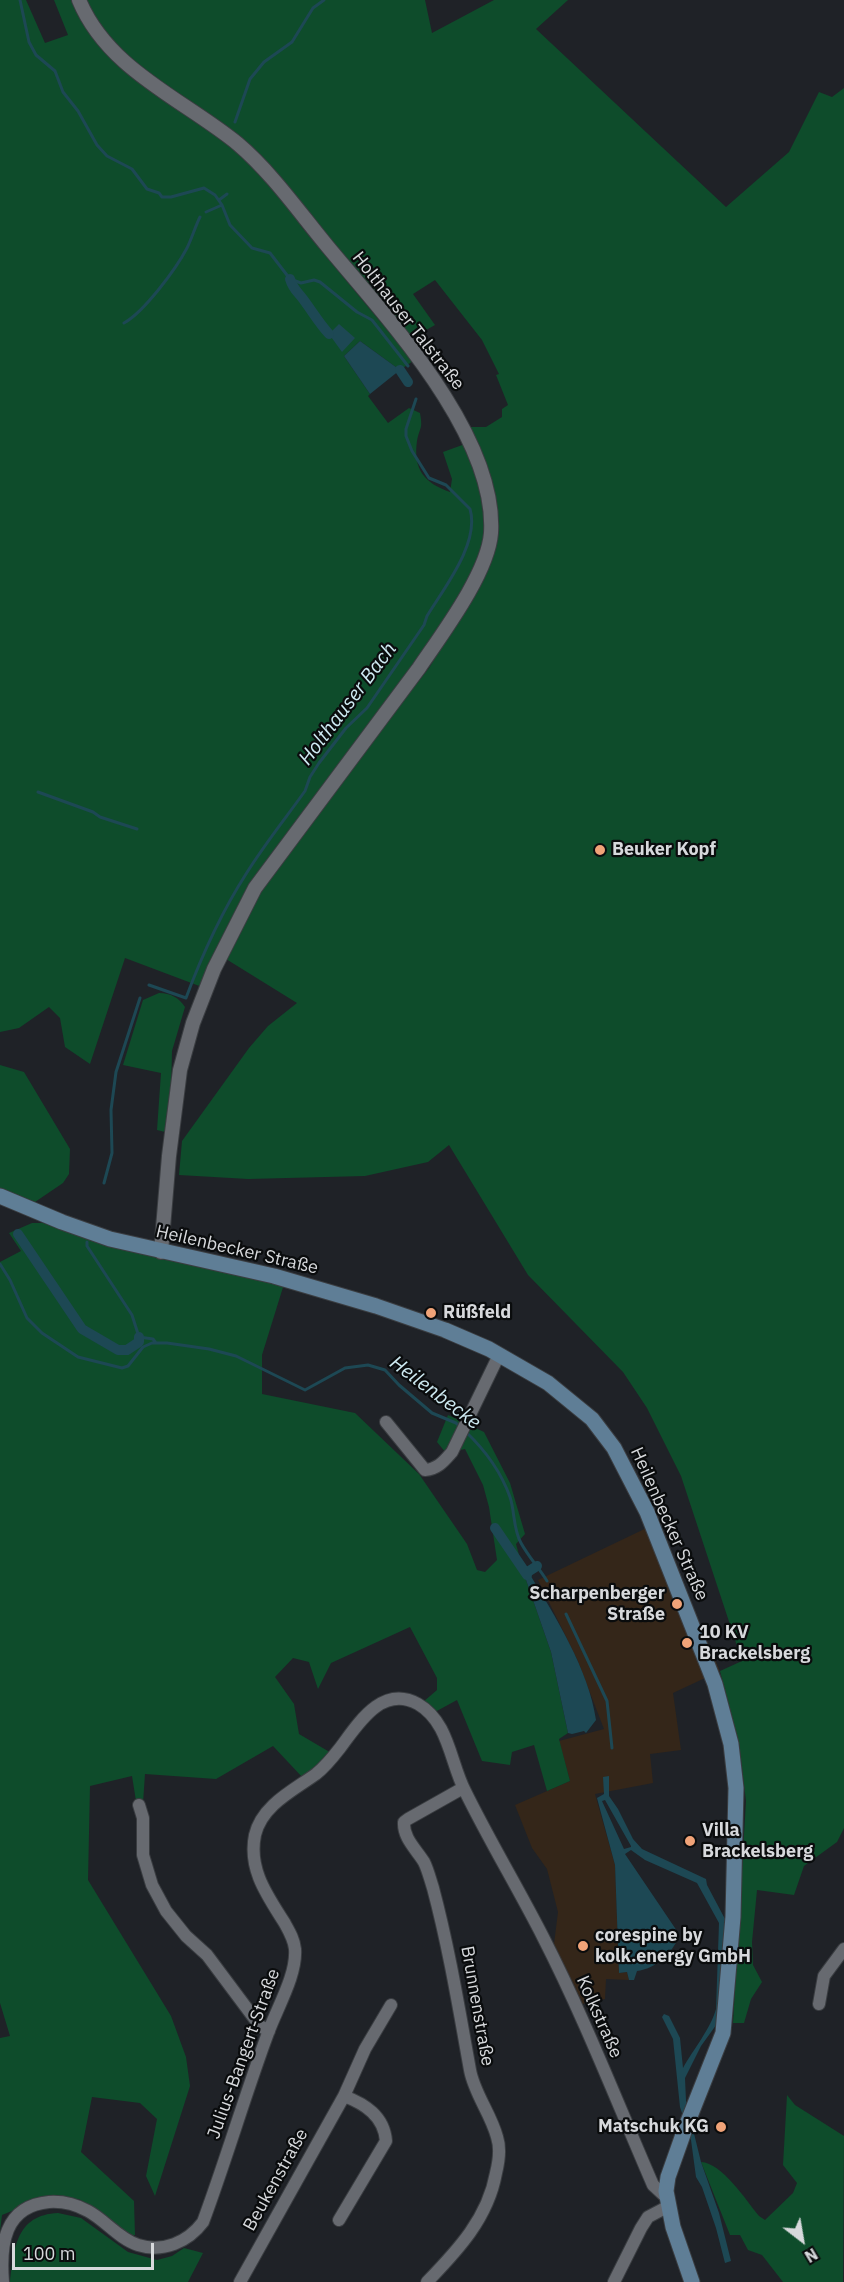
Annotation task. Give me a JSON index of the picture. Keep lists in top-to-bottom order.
{
  "streets": {
    "main road": ["Heilenbecker Straße"],
    "street": [
      "Holthauser Talstraße",
      "Brunnenstraße",
      "Kolkstraße",
      "Julius-Bangert-Straße",
      "Beukenstraße"
    ]
  },
  "crossings": [
    ["Holthauser Talstraße", "Heilenbecker Straße"],
    ["Heilenbecker Straße", "Kolkstraße"],
    ["Brunnenstraße", "Kolkstraße"],
    ["Brunnenstraße", "Julius-Bangert-Straße"],
    ["Kolkstraße", "Julius-Bangert-Straße"]
  ],
  "water": ["Holthauser Bach", "Heilenbecke"],
  "places": [
    "Beuker Kopf",
    "Rüßfeld",
    "Scharpenberger Straße",
    "10 KV Brackelsberg",
    "Villa Brackelsberg",
    "corespine by kolk.energy GmbH",
    "Matschuk KG"
  ],
  "scale_bar": "100 m",
  "north": "bottom right"
}
